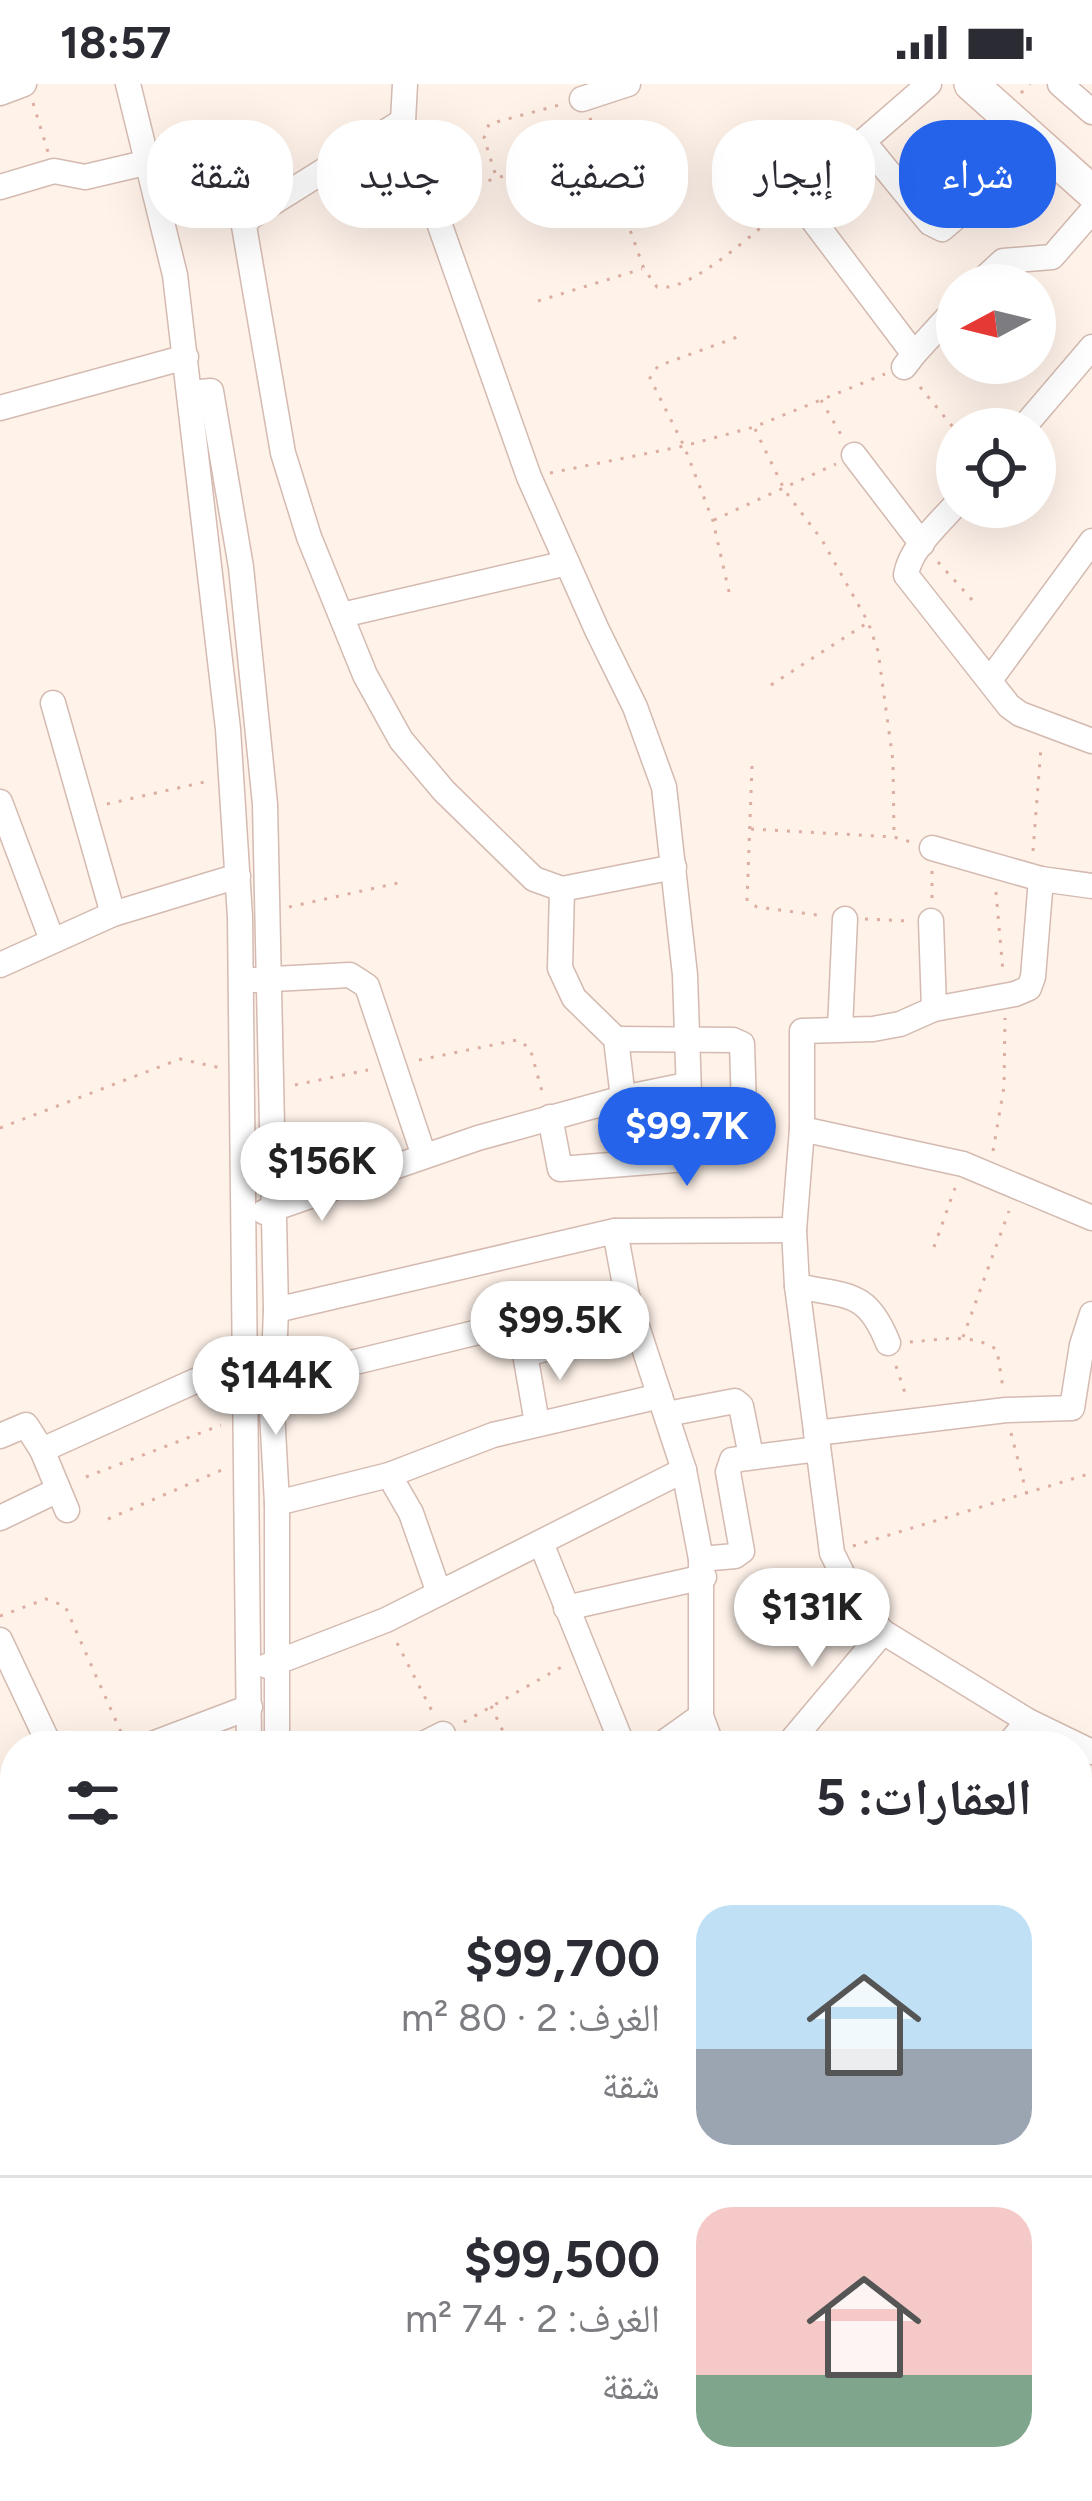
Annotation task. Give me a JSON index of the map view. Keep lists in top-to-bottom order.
{
  "north": "left",
  "page": {
    "status": "18:57",
    "chip": [
      "شراء",
      "إيجار",
      "تصفية",
      "جديد",
      "شقة"
    ],
    "price": [
      "$99.7K",
      "$156K",
      "$99.5K",
      "$144K",
      "$131K"
    ],
    "heading": "العقارات: 5",
    "list": [
      {
        "name": "$99,700",
        "note": "الغرف: 2 · 80 m² · شقة"
      },
      {
        "name": "$99,500",
        "note": "الغرف: 2 · 74 m² · شقة"
      }
    ]
  }
}
